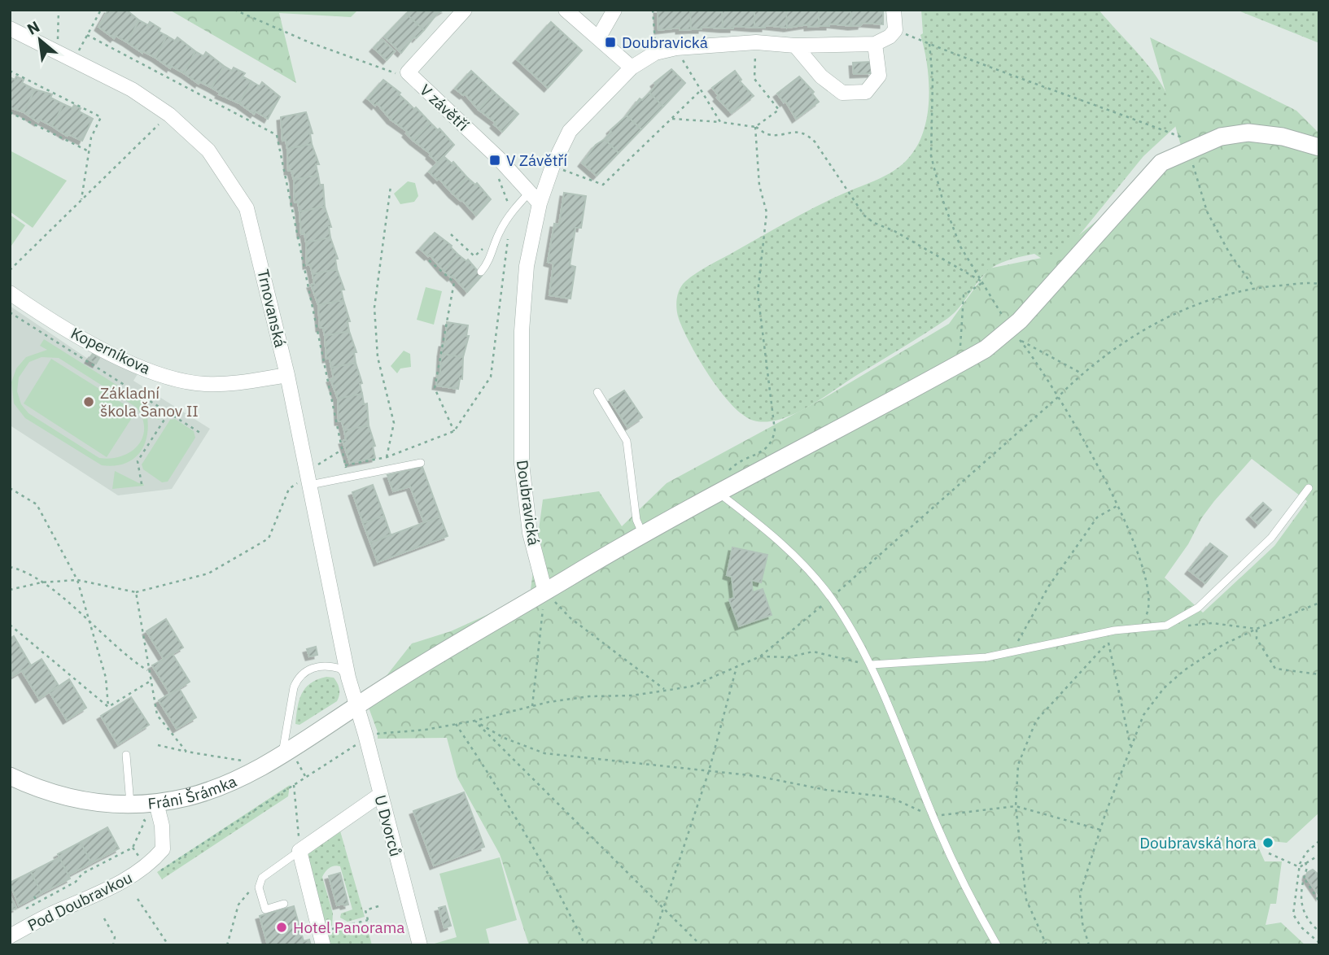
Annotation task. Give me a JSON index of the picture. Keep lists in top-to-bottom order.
{
  "streets": {
    "street": [
      "V závětří",
      "Trnovanská",
      "Koperníkova",
      "Doubravická",
      "Fráni Šrámka",
      "U Dvorců",
      "Pod Doubravkou"
    ]
  },
  "crossings": [
    ["V závětří", "Doubravická"],
    ["Trnovanská", "Koperníkova"],
    ["Trnovanská", "Fráni Šrámka"],
    ["Trnovanská", "U Dvorců"],
    ["Doubravická", "Fráni Šrámka"],
    ["Fráni Šrámka", "U Dvorců"],
    ["Fráni Šrámka", "Pod Doubravkou"]
  ],
  "places": {
    "transit": ["Doubravická", "V Závětří"],
    "other": ["Základní škola Šanov II", "Doubravská hora", "Hotel Panorama"]
  },
  "north": "top left"
}
